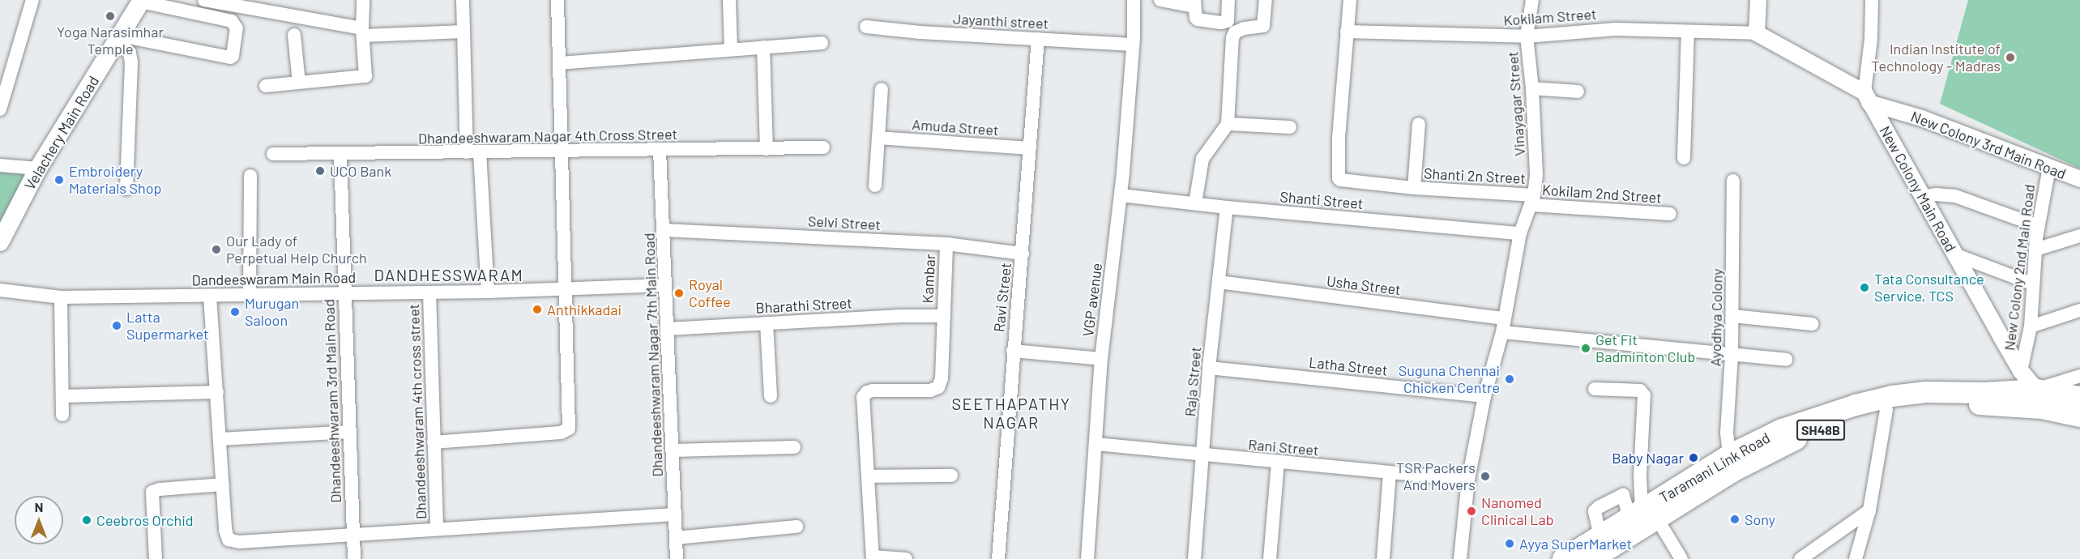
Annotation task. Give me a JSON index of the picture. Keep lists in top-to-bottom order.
{
  "streets": {
    "main road": ["Velachery Main Road", "SH48B", "Taramani Link Road"],
    "street": [
      "Kokilam Street",
      "Jayanthi street",
      "Vinayagar Street",
      "Amuda Street",
      "Dhandeeshwaram Nagar 4th Cross Street",
      "New Colony 3rd Main Road",
      "Shanti 2n Street",
      "New Colony Main Road",
      "Kokilam 2nd Street",
      "Shanti Street",
      "Selvi Street",
      "New Colony 2nd Main Road",
      "Dandeeswaram Main Road",
      "Kambar",
      "Usha Street",
      "Ravi Street",
      "VGP avenue",
      "Bharathi Street",
      "Ayodhya Colony",
      "Dhandeeshwaram Nagar 7th Main Road",
      "Latha Street",
      "Raja Street",
      "Dhandeeshwaram 3rd Main Road",
      "Dhandeeshwaram 4th cross street",
      "Rani Street"
    ]
  },
  "crossings": [
    ["Kokilam Street", "Vinayagar Street"],
    ["Kokilam Street", "Shanti 2n Street"],
    ["Jayanthi street", "Ravi Street"],
    ["Jayanthi street", "VGP avenue"],
    ["Vinayagar Street", "Shanti 2n Street"],
    ["Vinayagar Street", "Kokilam 2nd Street"],
    ["Vinayagar Street", "Shanti Street"],
    ["Vinayagar Street", "Usha Street"],
    ["Vinayagar Street", "Latha Street"],
    ["Vinayagar Street", "Rani Street"],
    ["Amuda Street", "Ravi Street"],
    ["Dhandeeshwaram Nagar 4th Cross Street", "Dhandeeshwaram Nagar 7th Main Road"],
    ["Dhandeeshwaram Nagar 4th Cross Street", "Dhandeeshwaram 3rd Main Road"],
    ["New Colony 3rd Main Road", "New Colony Main Road"],
    ["New Colony 3rd Main Road", "New Colony 2nd Main Road"],
    ["Shanti 2n Street", "Kokilam 2nd Street"],
    ["New Colony Main Road", "New Colony 2nd Main Road"],
    ["New Colony Main Road", "Taramani Link Road"],
    ["Shanti Street", "VGP avenue"],
    ["Shanti Street", "Raja Street"],
    ["Selvi Street", "Kambar"],
    ["Selvi Street", "Ravi Street"],
    ["Selvi Street", "Dhandeeshwaram Nagar 7th Main Road"],
    ["Dandeeswaram Main Road", "Dhandeeshwaram Nagar 7th Main Road"],
    ["Dandeeswaram Main Road", "Dhandeeshwaram 3rd Main Road"],
    ["Dandeeswaram Main Road", "Dhandeeshwaram 4th cross street"],
    ["Kambar", "Bharathi Street"],
    ["Usha Street", "Ayodhya Colony"],
    ["Usha Street", "Raja Street"],
    ["VGP avenue", "Rani Street"],
    ["Bharathi Street", "Dhandeeshwaram Nagar 7th Main Road"],
    ["Ayodhya Colony", "Taramani Link Road"],
    ["Latha Street", "Raja Street"],
    ["Raja Street", "Rani Street"]
  ],
  "districts": ["DANDHESSWARAM", "SEETHAPATHY NAGAR"],
  "places": [
    "Yoga Narasimhar Temple",
    "Indian Institute of Technology - Madras",
    "UCO Bank",
    "Embroidery Materials Shop",
    "Our Lady of Perpetual Help Church",
    "Tata Consultance Service, TCS",
    "Royal Coffee",
    "Anthikkadai",
    "Murugan Saloon",
    "Latta Supermarket",
    "Get Fit Badminton Club",
    "Suguna Chennai Chicken Centre",
    "Baby Nagar",
    "TSR Packers And Movers",
    "Nanomed Clinical Lab",
    "Sony",
    "Ceebros Orchid",
    "Ayya SuperMarket"
  ],
  "north": "top"
}
